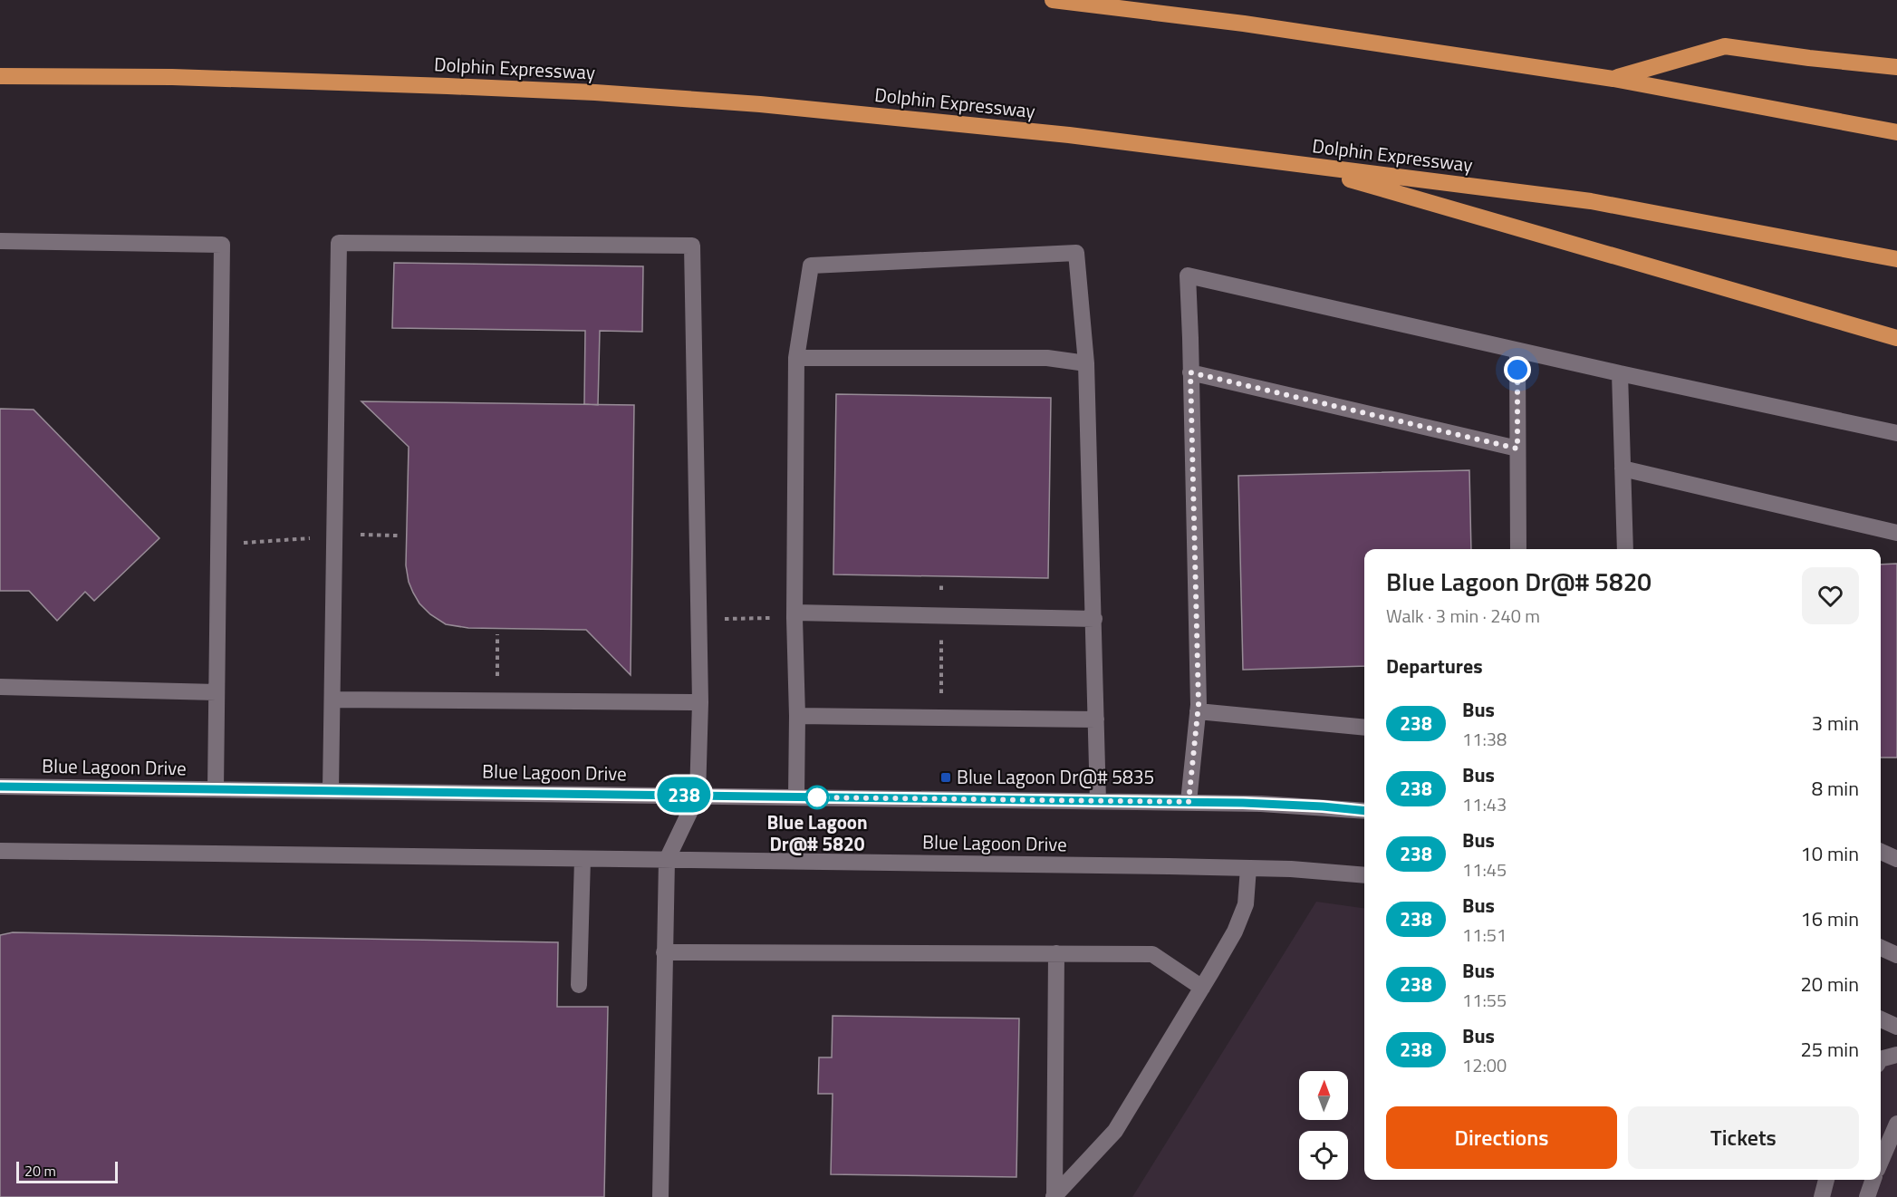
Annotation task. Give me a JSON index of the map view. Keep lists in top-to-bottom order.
{
  "streets": {
    "highway": ["Dolphin Expressway"],
    "street": ["Blue Lagoon Drive"]
  },
  "places": {
    "transit": ["Blue Lagoon Dr@# 5835"],
    "other": ["Blue Lagoon Dr@# 5820"]
  },
  "lines": ["bus line 238"],
  "scale_bar": "20 m",
  "north": "top",
  "page": {
    "on_map": "238",
    "heading": [
      ["Blue Lagoon Dr@# 5820", "Walk · 3 min · 240 m"],
      "Departures"
    ],
    "list": [
      {
        "mark": "238",
        "name": "Bus",
        "note": "11:38",
        "value": "3 min"
      },
      {
        "mark": "238",
        "name": "Bus",
        "note": "11:43",
        "value": "8 min"
      },
      {
        "mark": "238",
        "name": "Bus",
        "note": "11:45",
        "value": "10 min"
      },
      {
        "mark": "238",
        "name": "Bus",
        "note": "11:51",
        "value": "16 min"
      },
      {
        "mark": "238",
        "name": "Bus",
        "note": "11:55",
        "value": "20 min"
      },
      {
        "mark": "238",
        "name": "Bus",
        "note": "12:00",
        "value": "25 min"
      }
    ],
    "buttons": ["Directions", "Tickets"],
    "scale": "20 m"
  }
}
